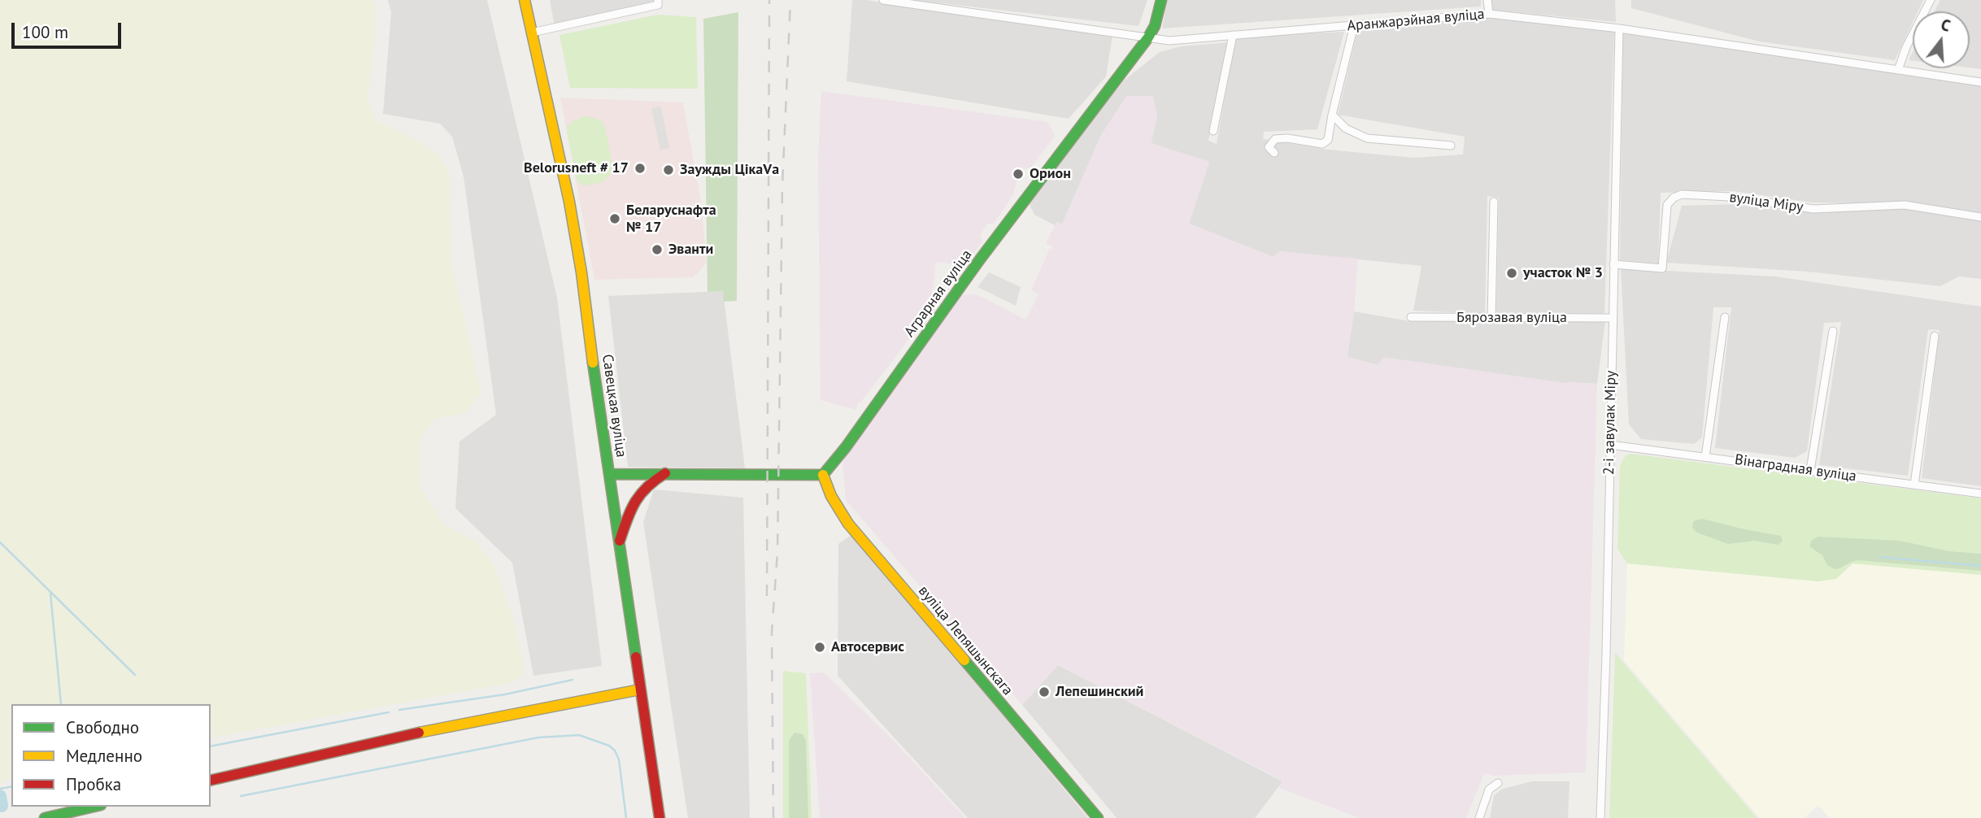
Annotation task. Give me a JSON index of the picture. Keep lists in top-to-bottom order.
{
  "streets": {
    "main road": ["Аграрная вуліца", "Савецкая вуліца", "вуліца Лепяшынскага"],
    "street": [
      "Аранжарэйная вуліца",
      "вуліца Міру",
      "Бярозавая вуліца",
      "2-і завулак Міру",
      "Вінаградная вуліца"
    ]
  },
  "crossings": [
    ["Аранжарэйная вуліца", "Аграрная вуліца"],
    ["Аранжарэйная вуліца", "2-і завулак Міру"],
    ["вуліца Міру", "2-і завулак Міру"],
    ["Аграрная вуліца", "вуліца Лепяшынскага"],
    ["Бярозавая вуліца", "2-і завулак Міру"],
    ["2-і завулак Міру", "Вінаградная вуліца"]
  ],
  "places": [
    "Belorusneft # 17",
    "Заужды ЦікаVа",
    "Орион",
    "Беларуснафта № 17",
    "Эванти",
    "участок № 3",
    "Автосервис",
    "Лепешинский"
  ],
  "legend": ["Свободно", "Медленно", "Пробка"],
  "scale_bar": "100 m",
  "north": "top"
}
